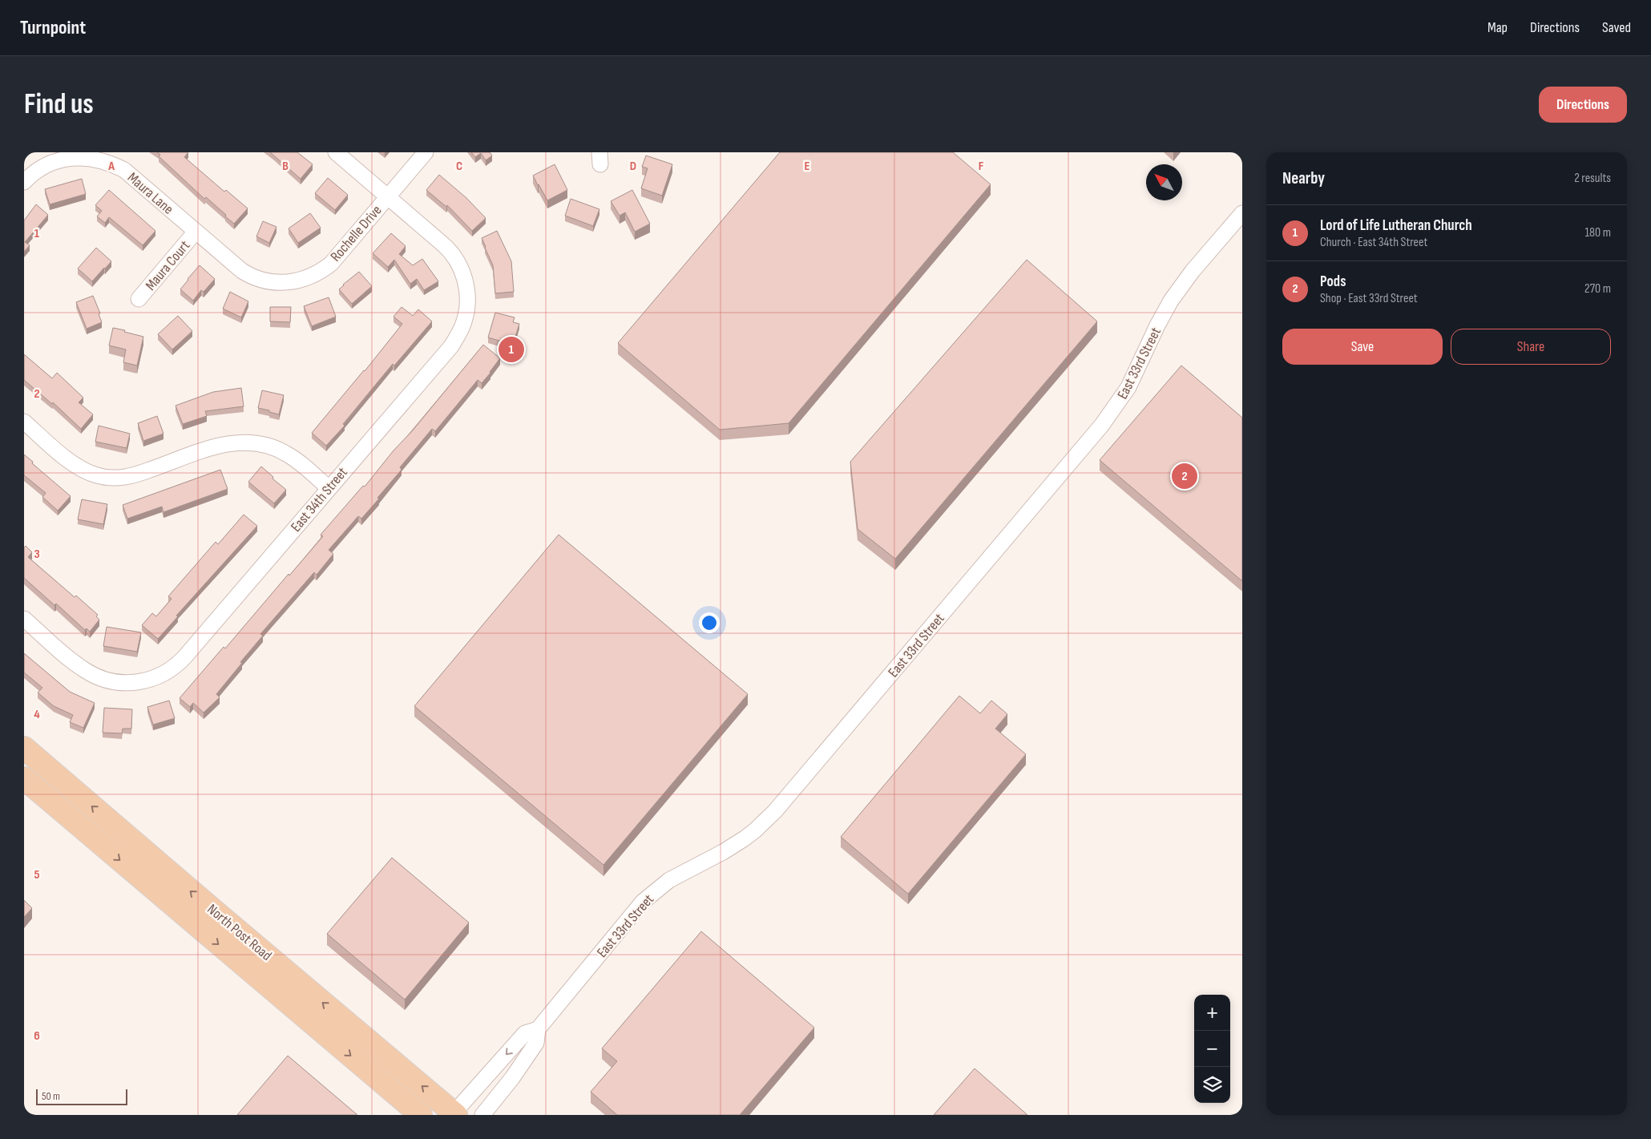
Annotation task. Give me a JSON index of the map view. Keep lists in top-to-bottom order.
{
  "streets": {
    "main road": ["North Post Road"],
    "street": [
      "Maura Lane",
      "Rochelle Drive",
      "Maura Court",
      "East 33rd Street",
      "East 34th Street"
    ]
  },
  "crossings": [
    ["Maura Lane", "Rochelle Drive"],
    ["Maura Lane", "Maura Court"],
    ["Rochelle Drive", "East 34th Street"],
    ["East 33rd Street", "North Post Road"]
  ],
  "scale_bar": "50 m",
  "north": "top left",
  "page": {
    "header": "Turnpoint",
    "nav": ["Map", "Directions", "Saved"],
    "buttons": [
      "Directions",
      ["Save", "Share"]
    ],
    "title": "Find us",
    "heading": ["Nearby", "2 results"],
    "list": [
      {
        "mark": "1",
        "name": "Lord of Life Lutheran Church",
        "note": "Church · East 34th Street",
        "value": "180 m"
      },
      {
        "mark": "2",
        "name": "Pods",
        "note": "Shop · East 33rd Street",
        "value": "270 m"
      }
    ],
    "pins": ["1", "2"],
    "map_buttons": ["+", "−"],
    "scale": "50 m"
  },
  "grid": {
    "columns": [
      "A",
      "B",
      "C",
      "D",
      "E",
      "F"
    ],
    "rows": [
      "1",
      "2",
      "3",
      "4",
      "5",
      "6"
    ]
  }
}
